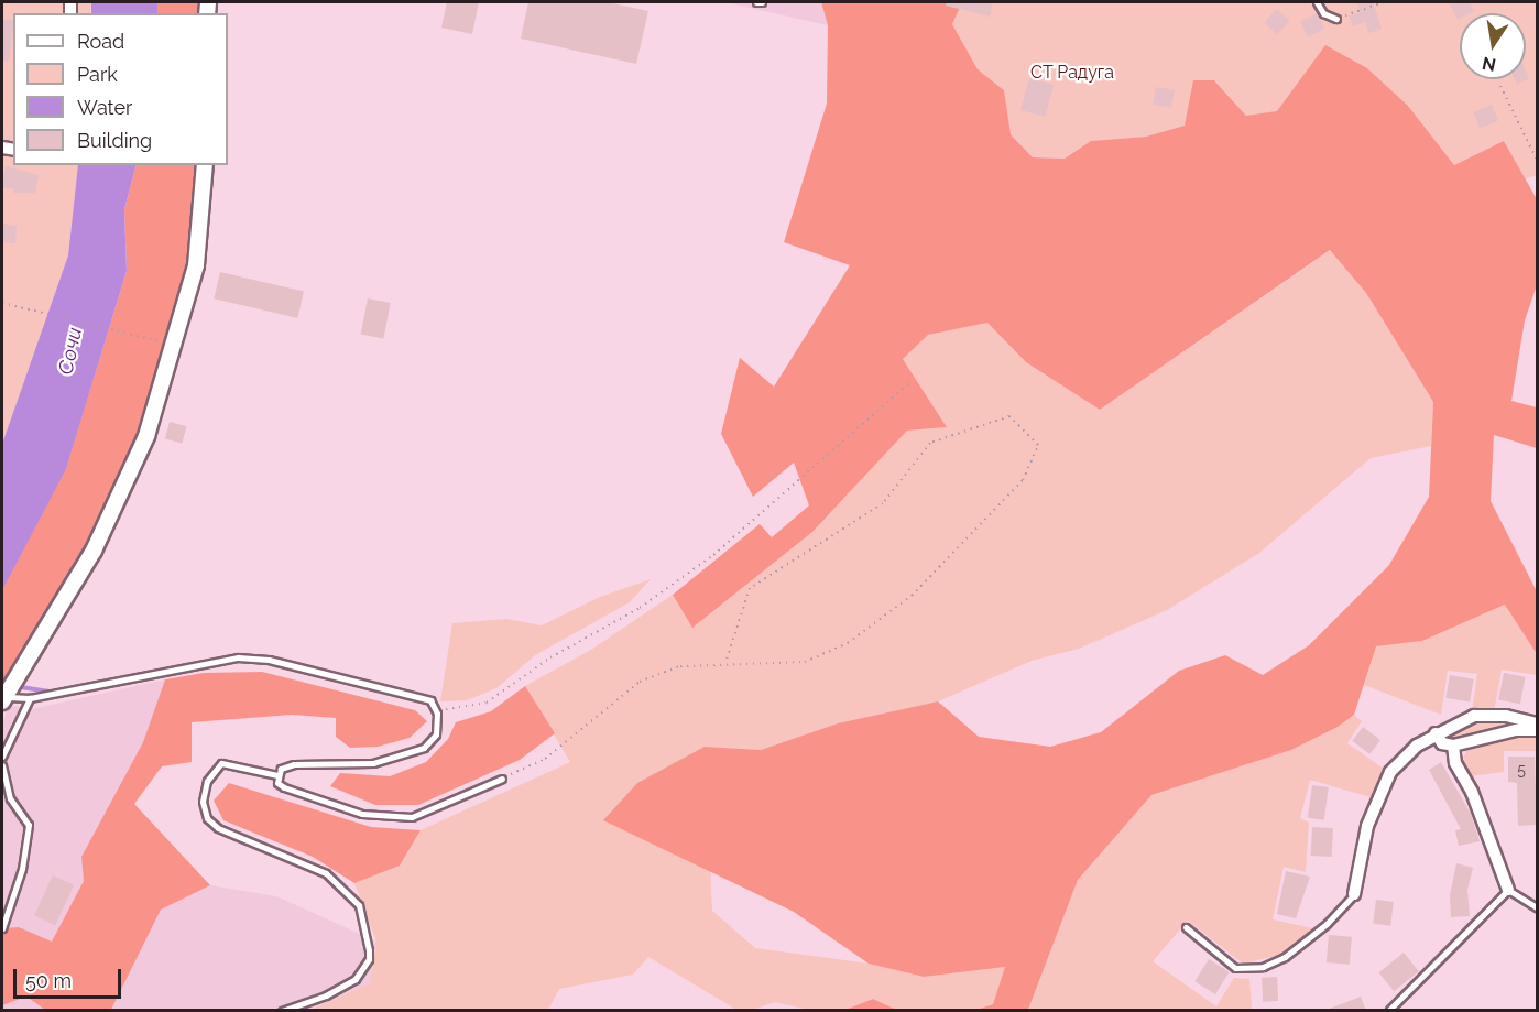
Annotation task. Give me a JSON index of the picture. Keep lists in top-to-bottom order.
{
  "water": ["Сочи"],
  "parks": ["СТ Радуга"],
  "house_numbers": ["5"],
  "legend": [
    "Road",
    "Park",
    "Water",
    "Building"
  ],
  "scale_bar": "50 m",
  "north": "bottom"
}
